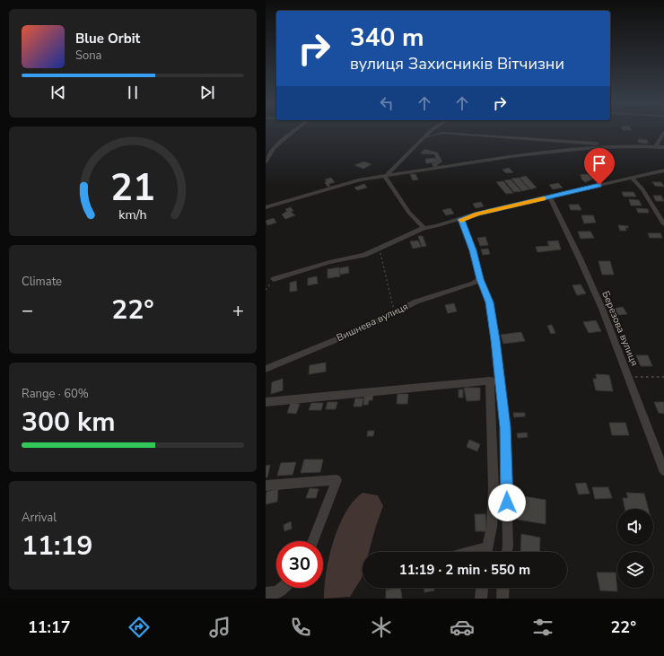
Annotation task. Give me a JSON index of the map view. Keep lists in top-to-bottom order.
{
  "streets": {
    "street": ["Вишнева вулиця", "Березова вулиця"]
  },
  "page": {
    "turn": ["340 m", "вулиця Захисників Вітчизни"],
    "song": ["Blue Orbit", "Sona"],
    "tile": [
      "Climate",
      ["Range · 60%", "300 km"],
      ["Arrival", "11:19"]
    ],
    "heat": ["−", "22°", "+"],
    "limit": "30",
    "trip": "11:19 · 2 min · 550 m",
    "tabs": ["11:17", "22°"],
    "gauge": ["21", "km/h"]
  }
}
